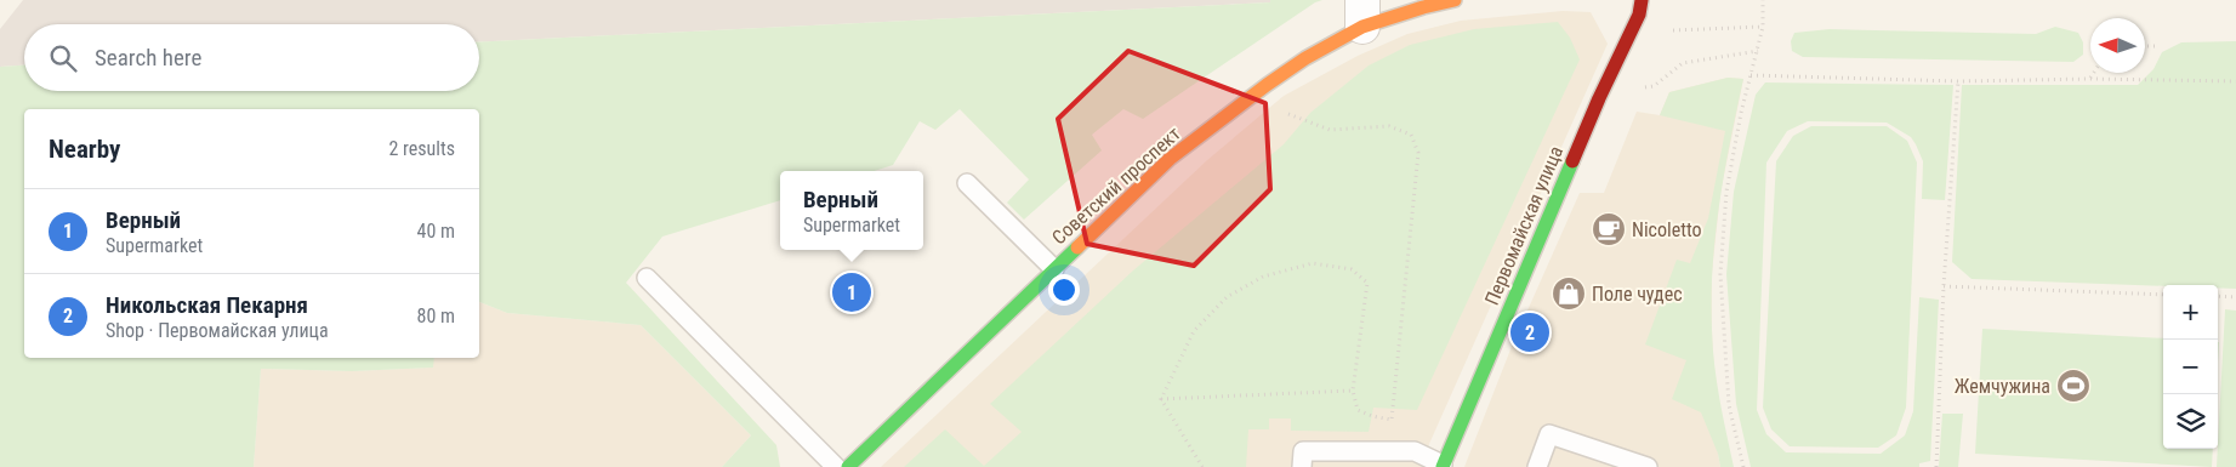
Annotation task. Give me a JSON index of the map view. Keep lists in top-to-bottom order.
{
  "streets": {
    "main road": ["Советский проспект", "Первомайская улица"]
  },
  "places": {
    "cafe": ["Nicoletto"],
    "shop": ["Поле чудес"],
    "sports": ["Жемчужина"]
  },
  "north": "left",
  "page": {
    "search": "Search here",
    "heading": ["Nearby", "2 results"],
    "popup": ["Верный", "Supermarket"],
    "list": [
      {
        "mark": "1",
        "name": "Верный",
        "note": "Supermarket",
        "value": "40 m"
      },
      {
        "mark": "2",
        "name": "Никольская Пекарня",
        "note": "Shop · Первомайская улица",
        "value": "80 m"
      }
    ],
    "pins": ["1", "2"],
    "map_buttons": ["+", "−"]
  }
}
